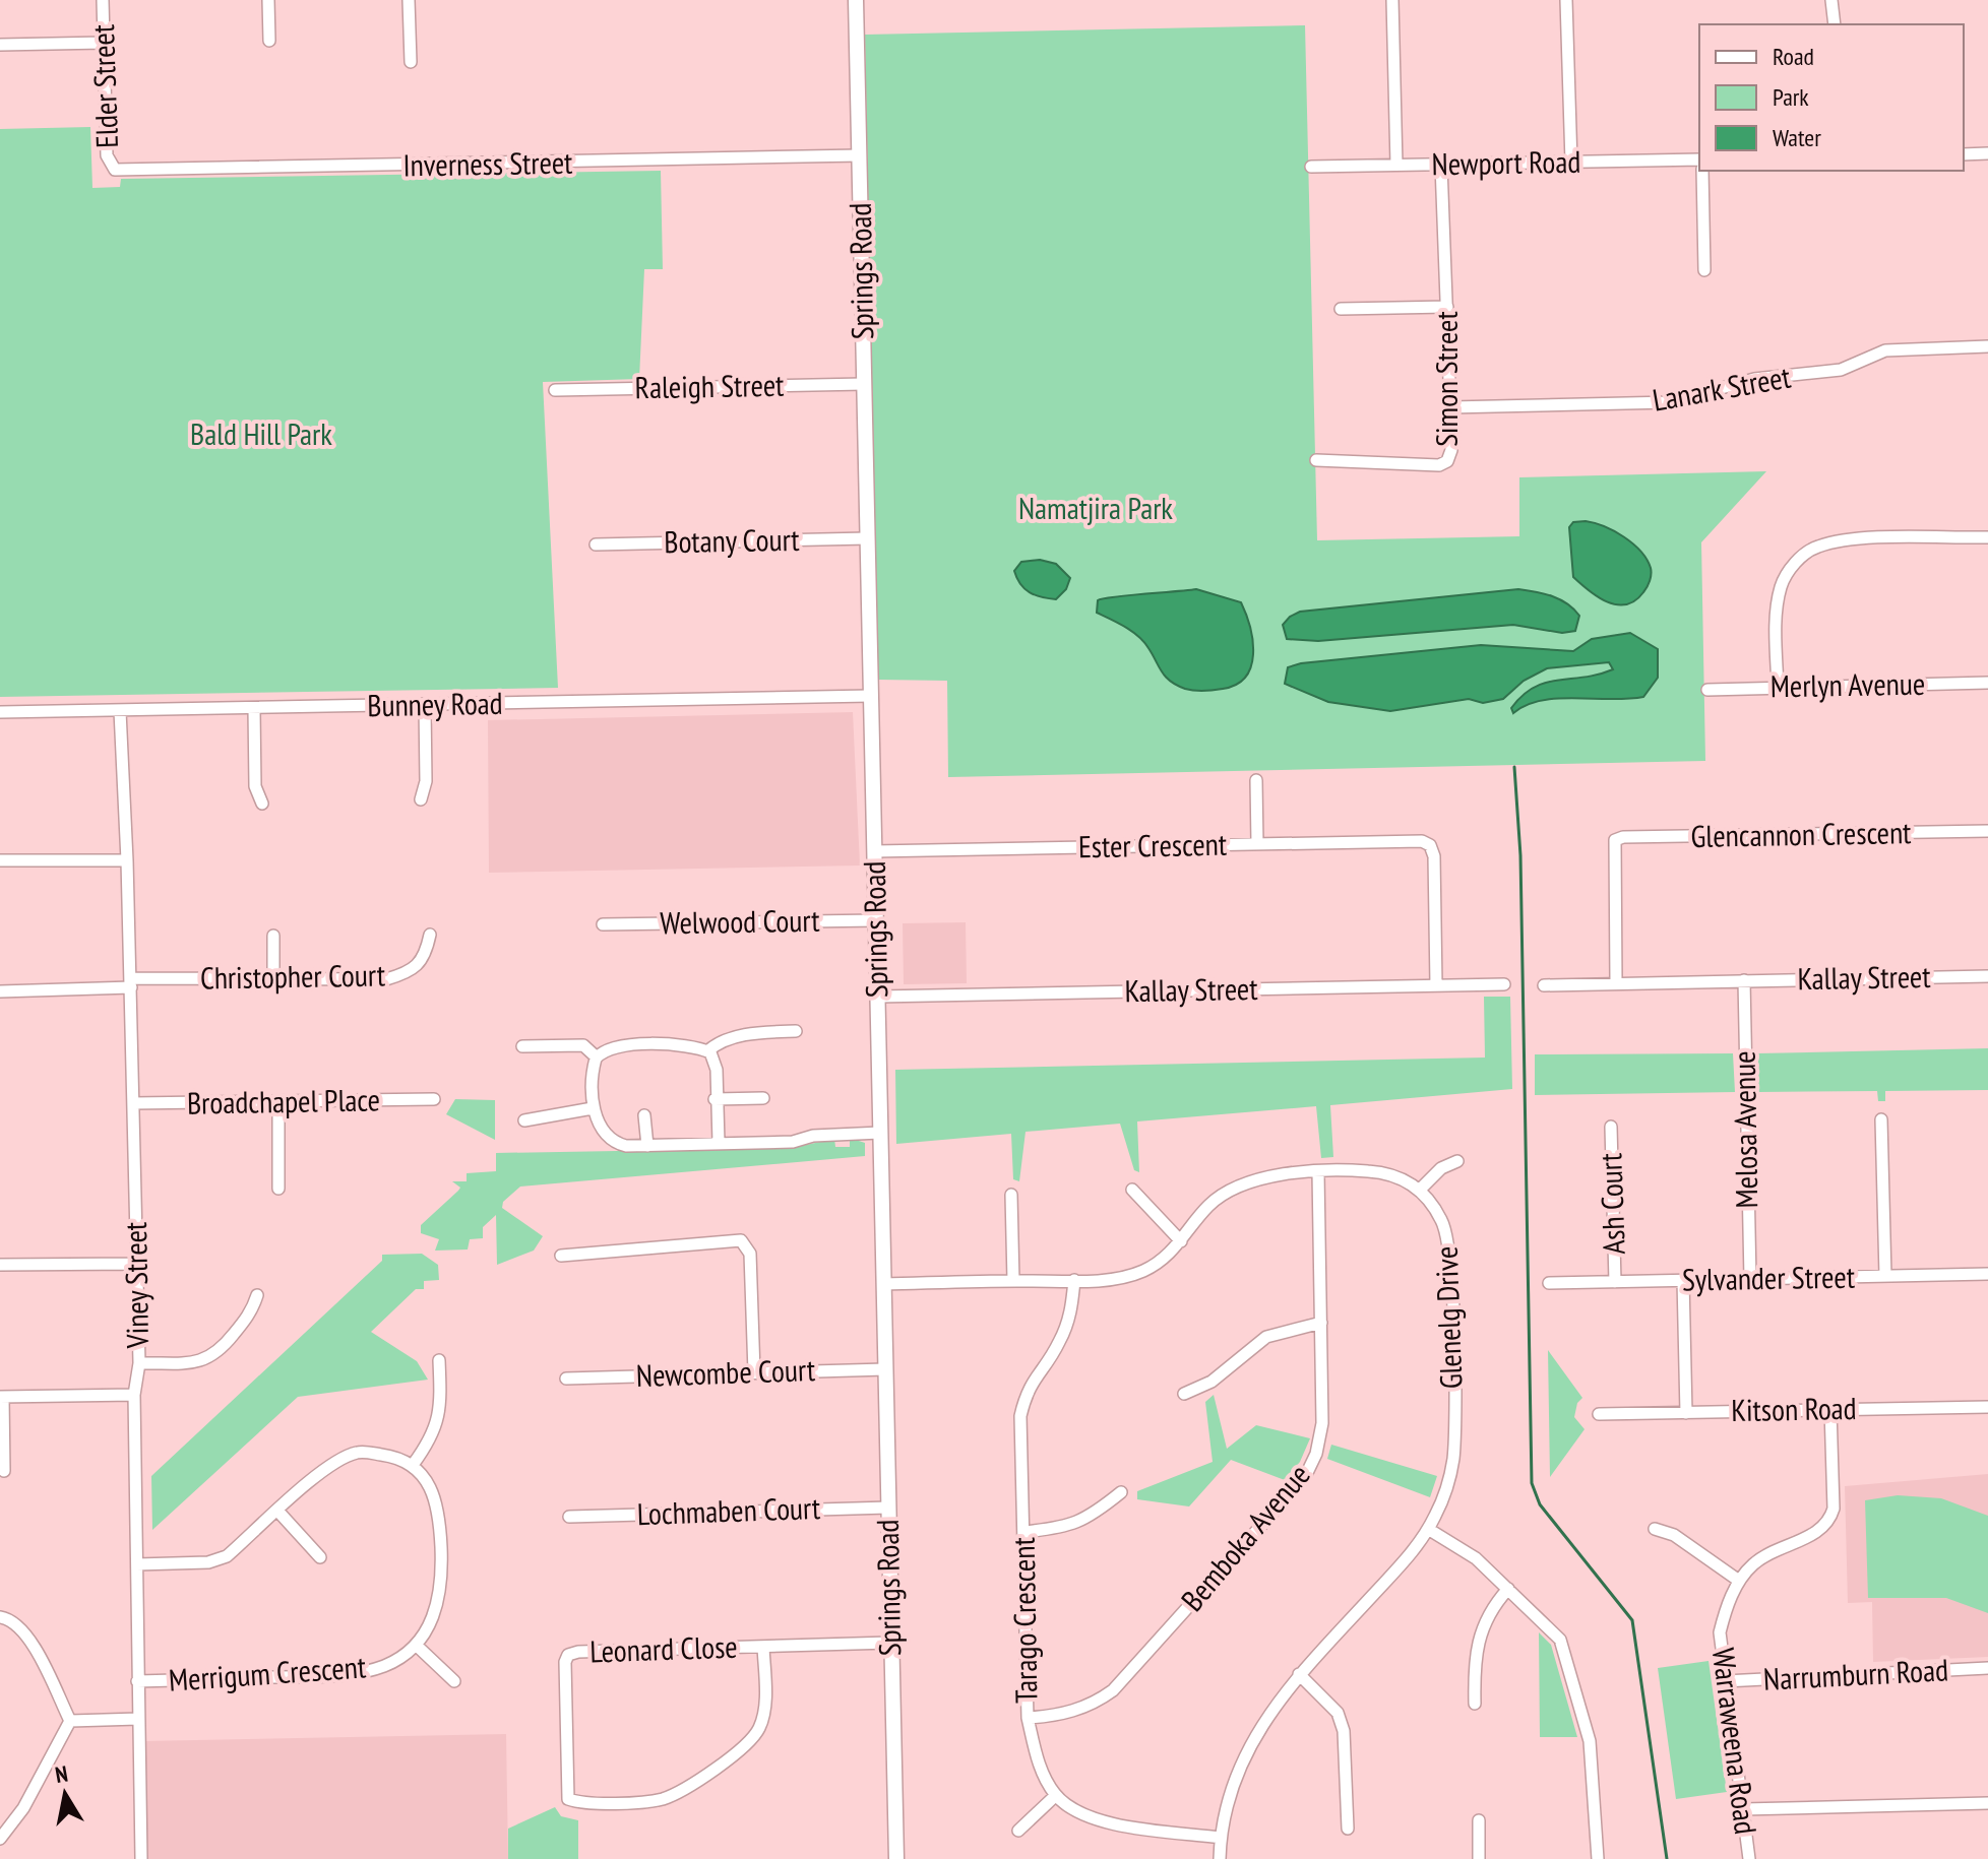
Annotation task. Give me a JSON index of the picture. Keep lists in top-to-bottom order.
{
  "streets": {
    "main road": ["Springs Road"],
    "street": [
      "Elder Street",
      "Newport Road",
      "Inverness Street",
      "Simon Street",
      "Raleigh Street",
      "Lanark Street",
      "Botany Court",
      "Merlyn Avenue",
      "Bunney Road",
      "Glencannon Crescent",
      "Ester Crescent",
      "Welwood Court",
      "Christopher Court",
      "Kallay Street",
      "Broadchapel Place",
      "Melosa Avenue",
      "Ash Court",
      "Sylvander Street",
      "Viney Street",
      "Glenelg Drive",
      "Newcombe Court",
      "Kitson Road",
      "Lochmaben Court",
      "Bemboka Avenue",
      "Tarago Crescent",
      "Leonard Close",
      "Merrigum Crescent",
      "Narrumburn Road",
      "Warraweena Road"
    ]
  },
  "crossings": [
    ["Elder Street", "Inverness Street"],
    ["Newport Road", "Simon Street"],
    ["Inverness Street", "Springs Road"],
    ["Springs Road", "Raleigh Street"],
    ["Springs Road", "Botany Court"],
    ["Springs Road", "Bunney Road"],
    ["Springs Road", "Ester Crescent"],
    ["Springs Road", "Welwood Court"],
    ["Springs Road", "Kallay Street"],
    ["Springs Road", "Glenelg Drive"],
    ["Springs Road", "Newcombe Court"],
    ["Springs Road", "Lochmaben Court"],
    ["Springs Road", "Leonard Close"],
    ["Simon Street", "Lanark Street"],
    ["Bunney Road", "Viney Street"],
    ["Glencannon Crescent", "Kallay Street"],
    ["Ester Crescent", "Kallay Street"],
    ["Christopher Court", "Viney Street"],
    ["Kallay Street", "Melosa Avenue"],
    ["Broadchapel Place", "Viney Street"],
    ["Melosa Avenue", "Sylvander Street"],
    ["Ash Court", "Sylvander Street"],
    ["Viney Street", "Merrigum Crescent"],
    ["Glenelg Drive", "Bemboka Avenue"],
    ["Glenelg Drive", "Tarago Crescent"],
    ["Kitson Road", "Warraweena Road"],
    ["Bemboka Avenue", "Tarago Crescent"],
    ["Narrumburn Road", "Warraweena Road"]
  ],
  "parks": ["Bald Hill Park", "Namatjira Park"],
  "legend": ["Road", "Park", "Water"],
  "north": "top"
}
